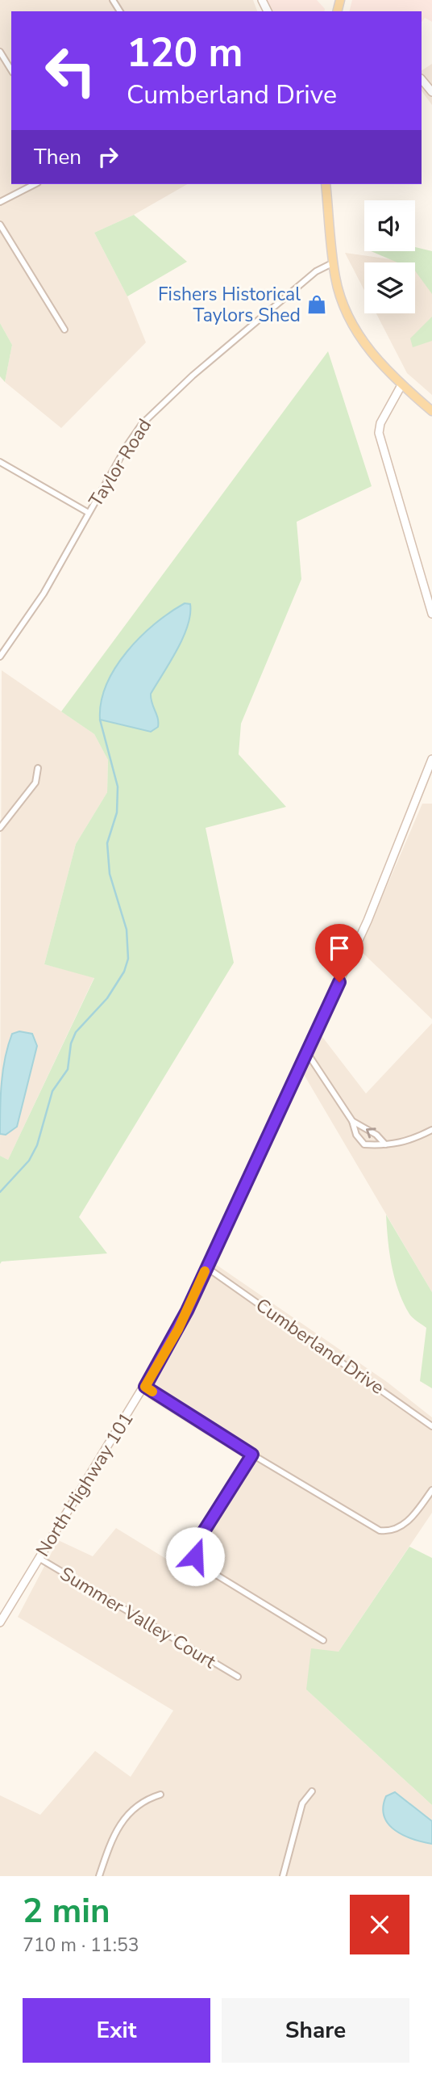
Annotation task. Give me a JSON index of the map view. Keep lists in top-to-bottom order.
{
  "streets": {
    "main road": ["North Highway 101"],
    "street": ["Taylor Road", "Cumberland Drive", "Summer Valley Court"]
  },
  "crossings": [
    ["Cumberland Drive", "North Highway 101"],
    ["North Highway 101", "Summer Valley Court"]
  ],
  "places": {
    "shop": ["Fishers Historical Taylors Shed"]
  },
  "page": {
    "turn": ["120 m", "Cumberland Drive"],
    "then": "Then",
    "heading": ["2 min", "710 m · 11:53"],
    "buttons": ["Exit", "Share"]
  }
}
